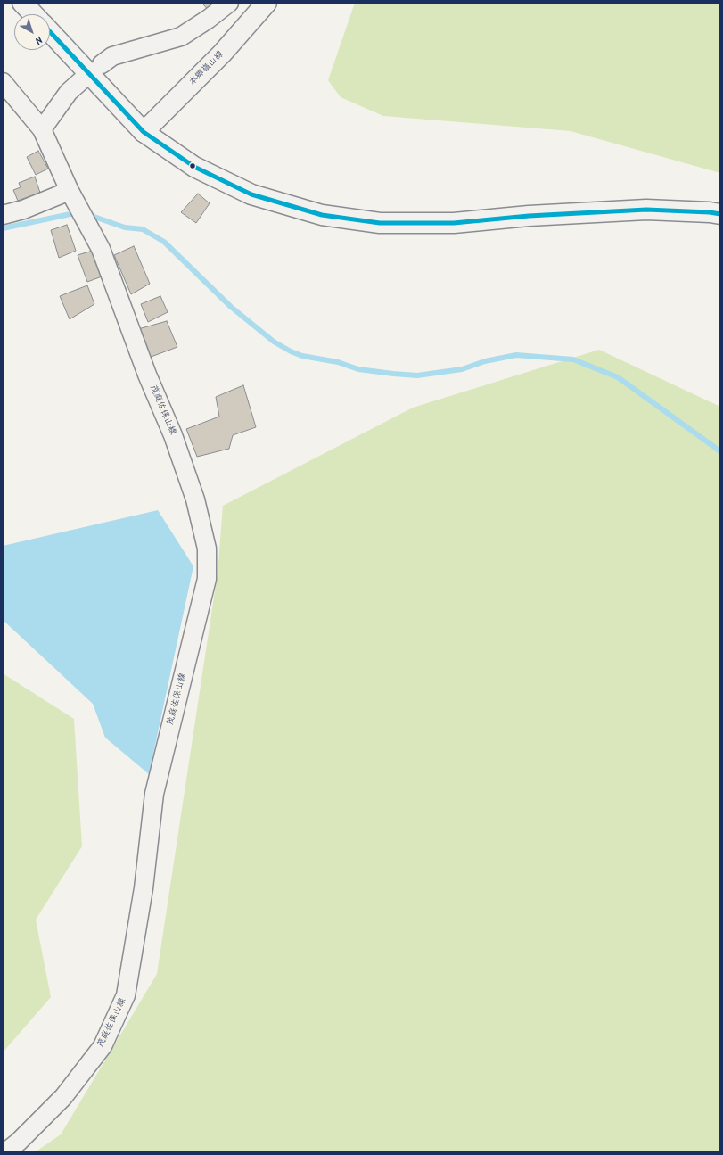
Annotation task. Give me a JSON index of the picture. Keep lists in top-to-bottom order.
{
  "streets": {
    "main road": ["本郷嶺山線"],
    "street": ["茂庭佐保山線"]
  },
  "north": "bottom right"
}
